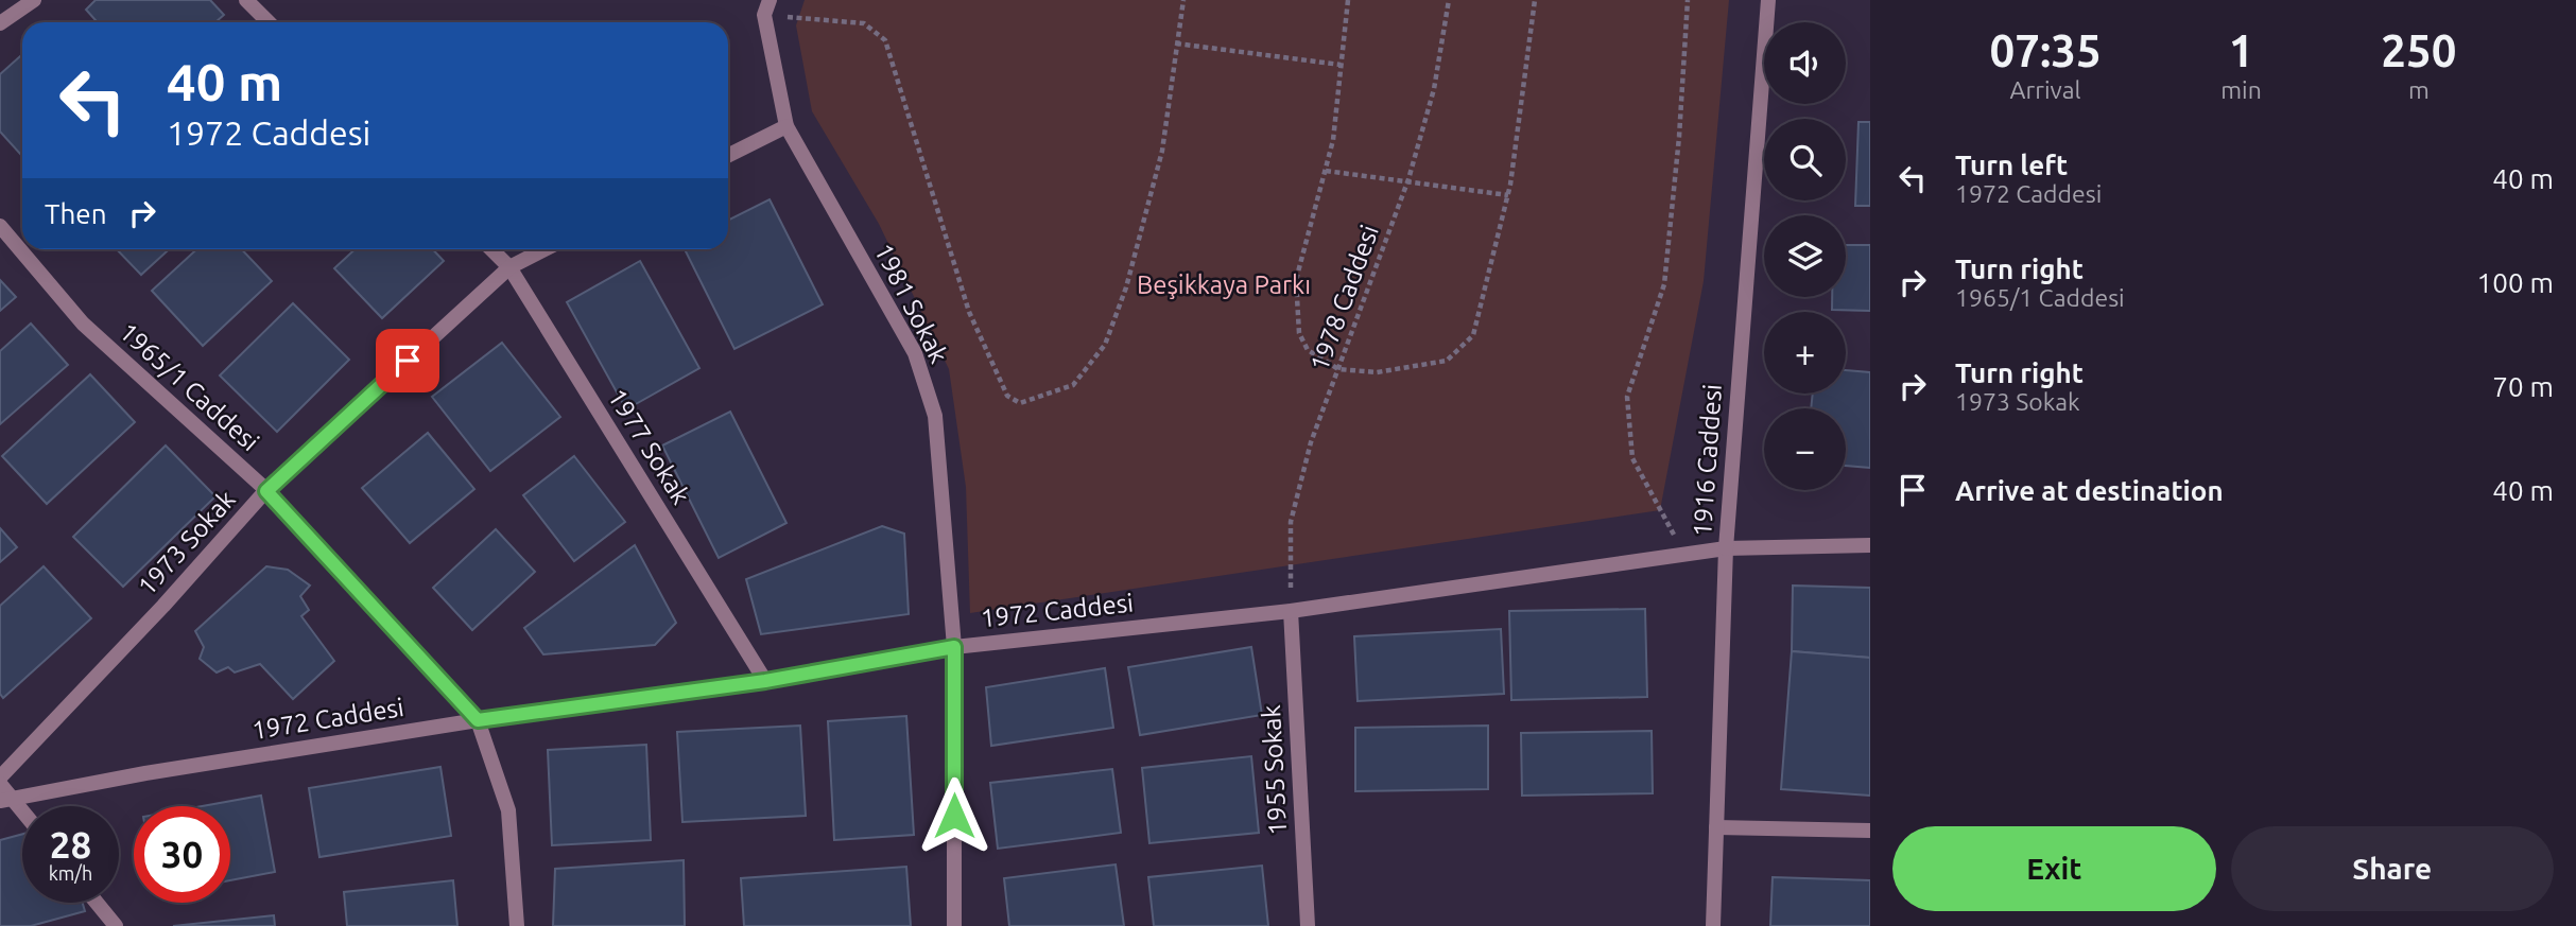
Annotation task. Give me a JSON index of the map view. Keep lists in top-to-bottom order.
{
  "streets": {
    "street": [
      "1981 Sokak",
      "1965/1 Caddesi",
      "1977 Sokak",
      "1916 Caddesi",
      "1973 Sokak",
      "1972 Caddesi",
      "1955 Sokak"
    ],
    "path": ["1978 Caddesi"]
  },
  "crossings": [
    ["1978 Caddesi", "1972 Caddesi"],
    ["1978 Caddesi", "1955 Sokak"],
    ["1981 Sokak", "1972 Caddesi"],
    ["1965/1 Caddesi", "1973 Sokak"],
    ["1965/1 Caddesi", "1972 Caddesi"],
    ["1977 Sokak", "1973 Sokak"],
    ["1977 Sokak", "1972 Caddesi"],
    ["1916 Caddesi", "1972 Caddesi"],
    ["1972 Caddesi", "1955 Sokak"]
  ],
  "parks": ["Beşikkaya Parkı"],
  "page": {
    "eta": [
      "07:35",
      "Arrival",
      "1",
      "min",
      "250",
      "m"
    ],
    "map_buttons": ["+", "−"],
    "turn": ["40 m", "1972 Caddesi"],
    "list": [
      {
        "name": "Turn left",
        "note": "1972 Caddesi",
        "value": "40 m"
      },
      {
        "name": "Turn right",
        "note": "1965/1 Caddesi",
        "value": "100 m"
      },
      {
        "name": "Turn right",
        "note": "1973 Sokak",
        "value": "70 m"
      },
      {
        "name": "Arrive at destination",
        "value": "40 m"
      }
    ],
    "then": "Then",
    "speed": "28 km/h",
    "limit": "30",
    "buttons": ["Exit", "Share"]
  }
}
